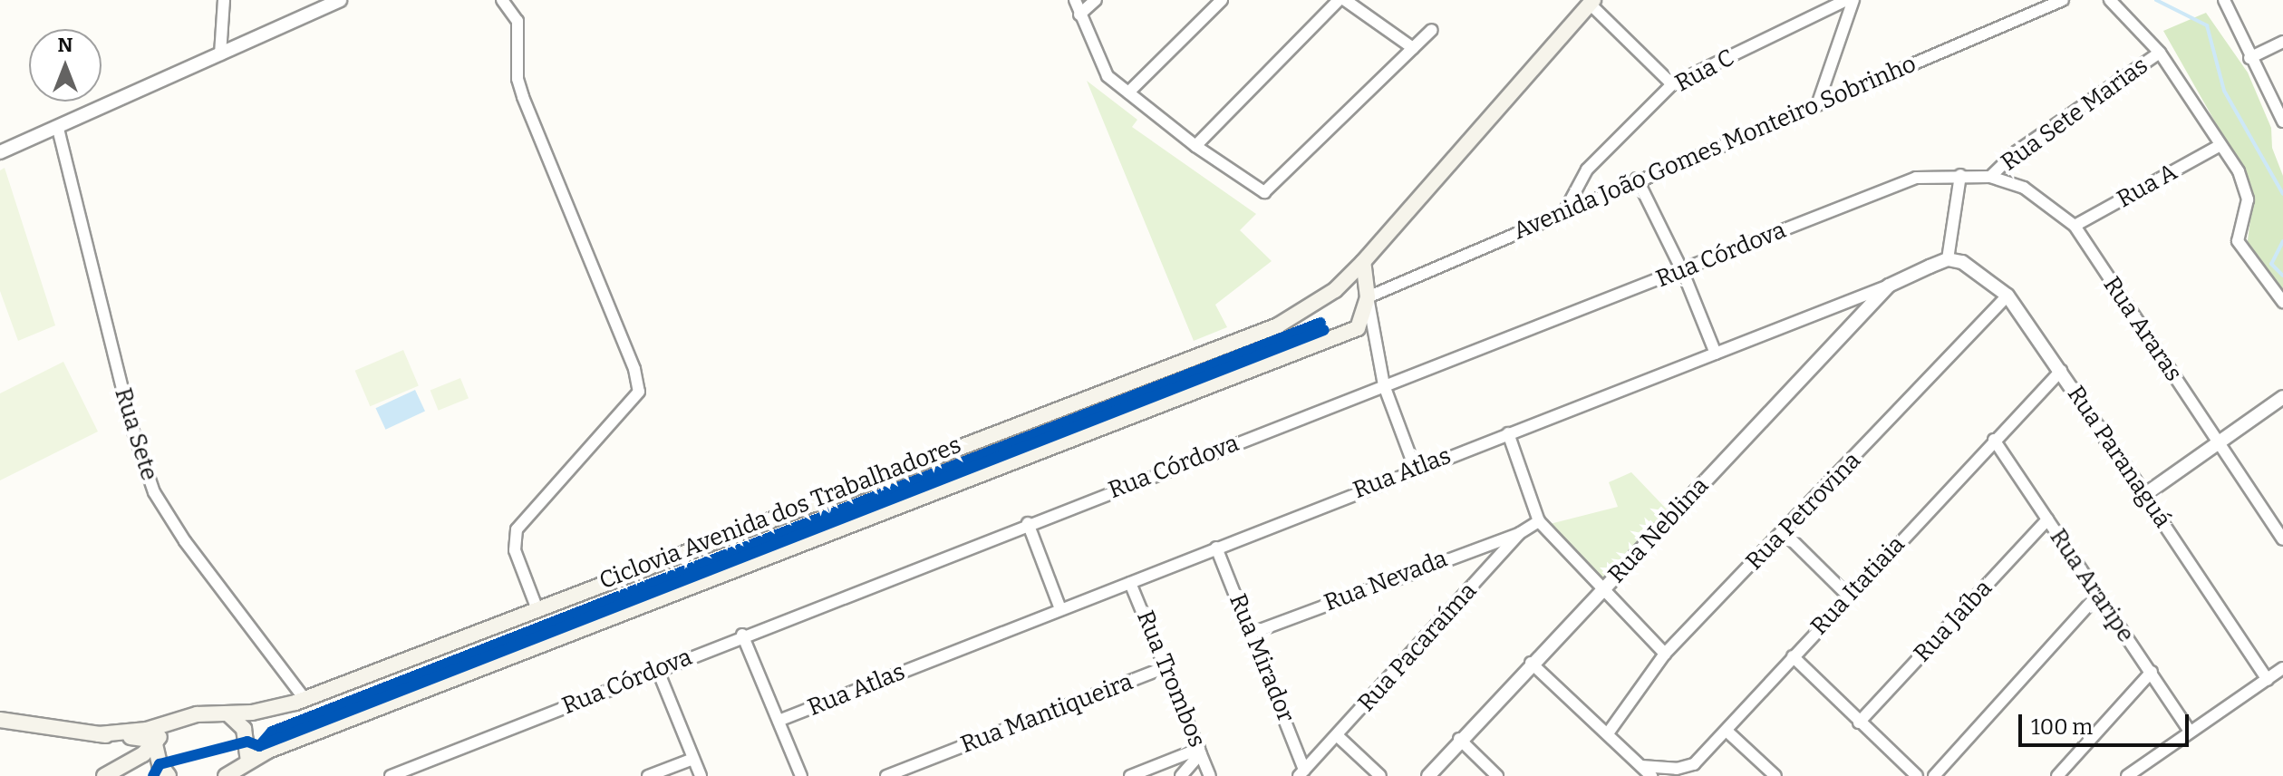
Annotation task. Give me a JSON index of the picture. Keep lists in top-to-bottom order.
{
  "streets": {
    "street": [
      "Rua C",
      "Rua Sete Marias",
      "Avenida João Gomes Monteiro Sobrinho",
      "Rua A",
      "Rua Córdova",
      "Rua Araras",
      "Rua Sete",
      "Rua Paranaguá",
      "Rua Atlas",
      "Rua Petrovina",
      "Rua Neblina",
      "Rua Nevada",
      "Rua Itatiaia",
      "Rua Araripe",
      "Rua Jaíba",
      "Rua Pacaraíma",
      "Rua Mirador",
      "Rua Trombos",
      "Rua Mantiqueira"
    ],
    "cycle path": ["Ciclovia Avenida dos Trabalhadores"]
  },
  "crossings": [
    ["Rua C", "Avenida João Gomes Monteiro Sobrinho"],
    ["Rua Sete Marias", "Rua Araras"],
    ["Rua A", "Rua Araras"],
    ["Rua Córdova", "Rua Araras"],
    ["Rua Paranaguá", "Rua Atlas"],
    ["Rua Paranaguá", "Rua Petrovina"],
    ["Rua Paranaguá", "Rua Itatiaia"],
    ["Rua Atlas", "Rua Neblina"],
    ["Rua Atlas", "Rua Mirador"],
    ["Rua Atlas", "Rua Trombos"],
    ["Rua Nevada", "Rua Pacaraíma"],
    ["Rua Nevada", "Rua Mirador"],
    ["Rua Itatiaia", "Rua Araripe"],
    ["Rua Araripe", "Rua Jaíba"],
    ["Rua Pacaraíma", "Rua Mirador"],
    ["Rua Trombos", "Rua Mantiqueira"]
  ],
  "scale_bar": "100 m",
  "north": "top"
}
